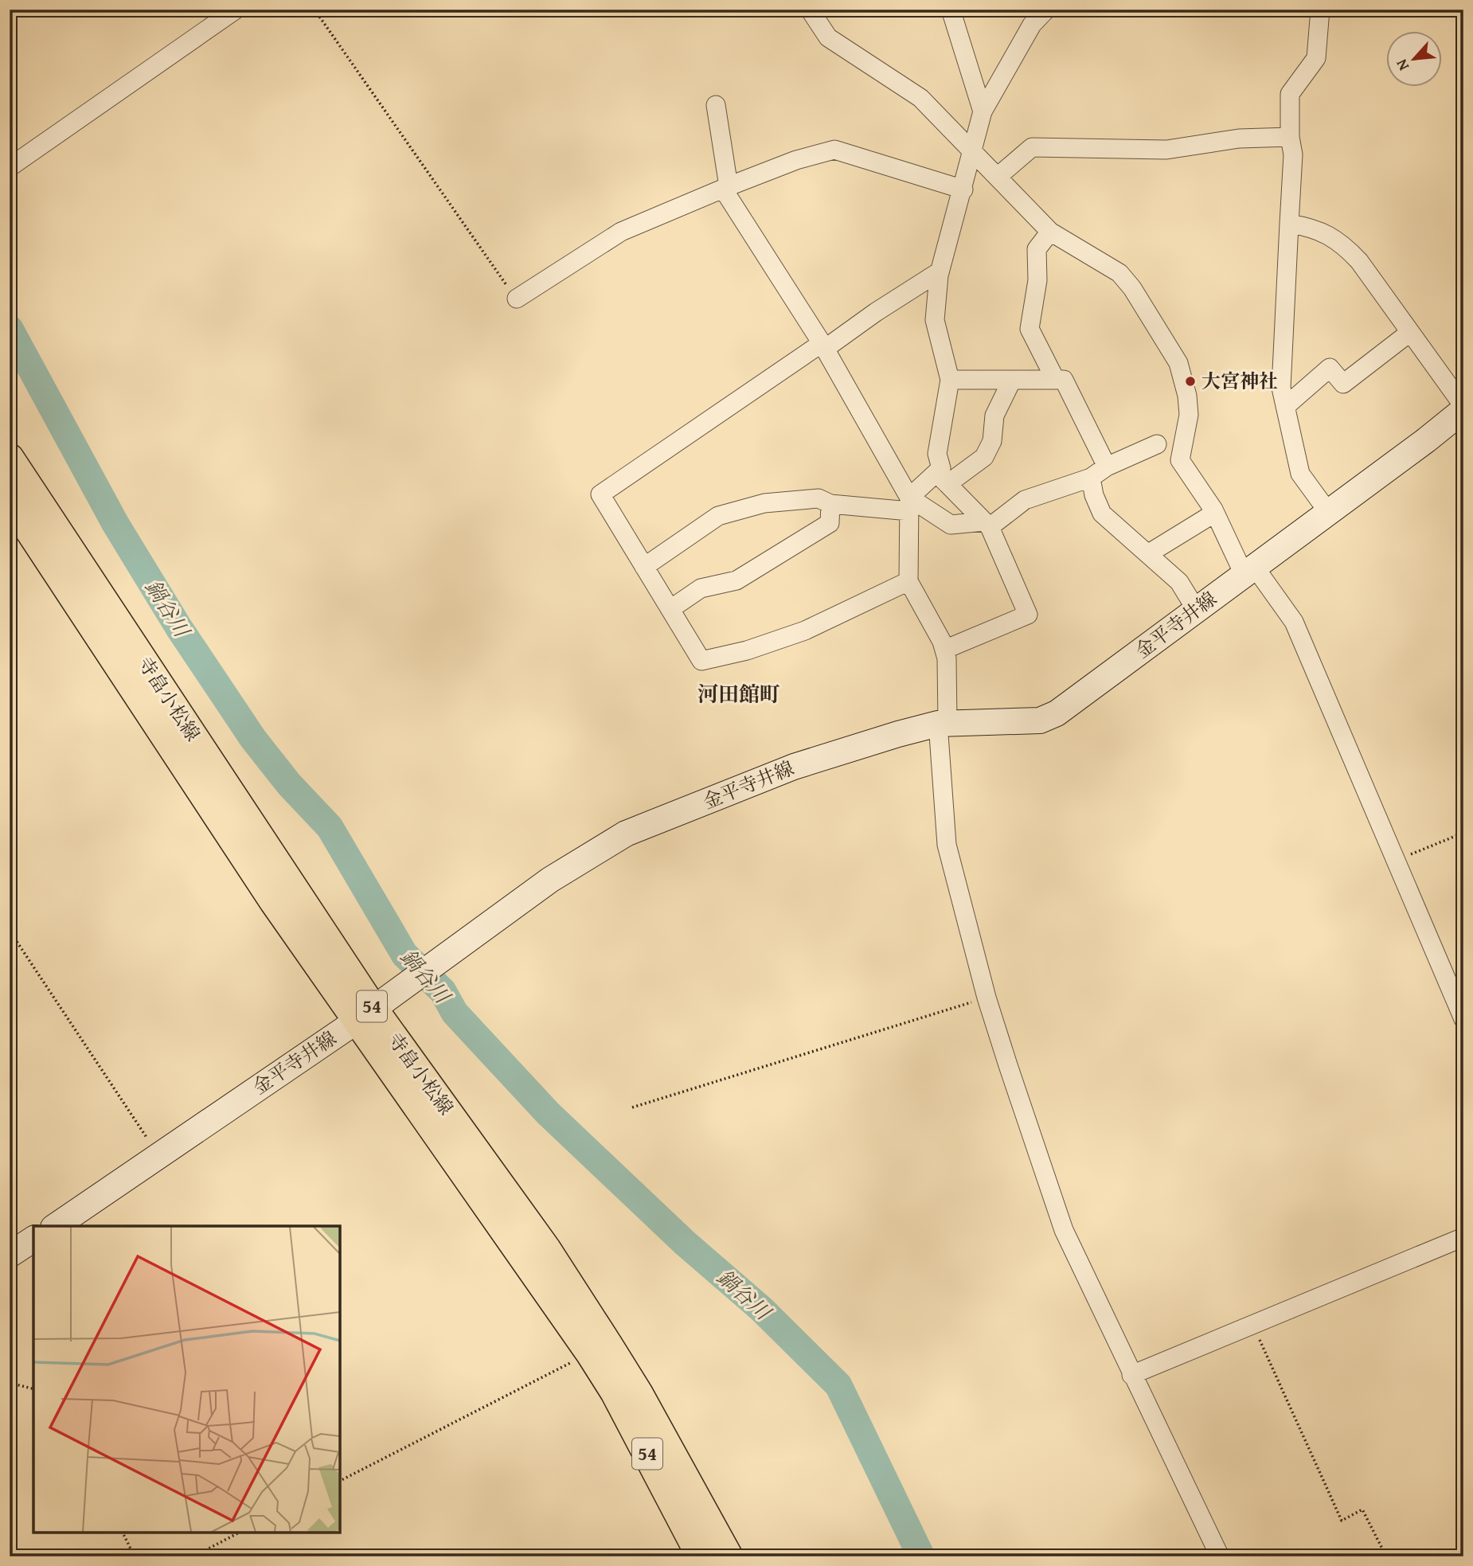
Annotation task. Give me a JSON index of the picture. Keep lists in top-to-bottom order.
{
  "streets": {
    "main road": ["金平寺井線", "寺畠小松線", "54"]
  },
  "crossings": [
    ["金平寺井線", "寺畠小松線"]
  ],
  "districts": ["河田館町"],
  "water": ["鍋谷川"],
  "places": ["大宮神社"],
  "north": "bottom left"
}
